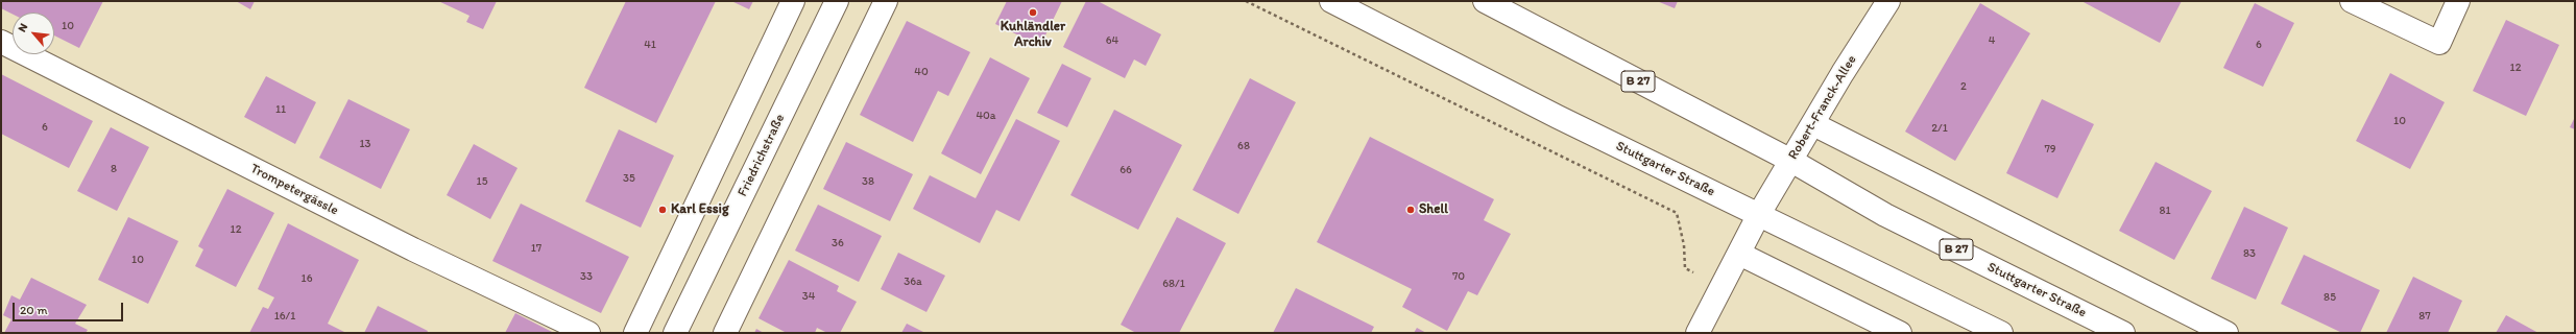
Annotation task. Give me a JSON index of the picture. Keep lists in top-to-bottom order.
{
  "streets": {
    "main road": [
      "B 27",
      "Robert-Franck-Allee",
      "Friedrichstraße",
      "Stuttgarter Straße",
      "Trompetergässle"
    ]
  },
  "crossings": [
    ["Robert-Franck-Allee", "Stuttgarter Straße"]
  ],
  "places": ["Kuhländler Archiv", "Karl Essig", "Shell"],
  "house_numbers": [
    "10",
    "64",
    "4",
    "41",
    "6",
    "12",
    "40",
    "2",
    "11",
    "40a",
    "10",
    "6",
    "2/1",
    "13",
    "68",
    "79",
    "8",
    "66",
    "35",
    "15",
    "38",
    "81",
    "12",
    "36",
    "17",
    "83",
    "10",
    "33",
    "70",
    "16",
    "36a",
    "68/1",
    "34",
    "85",
    "16/1",
    "87"
  ],
  "scale_bar": "20 m",
  "north": "top left"
}
